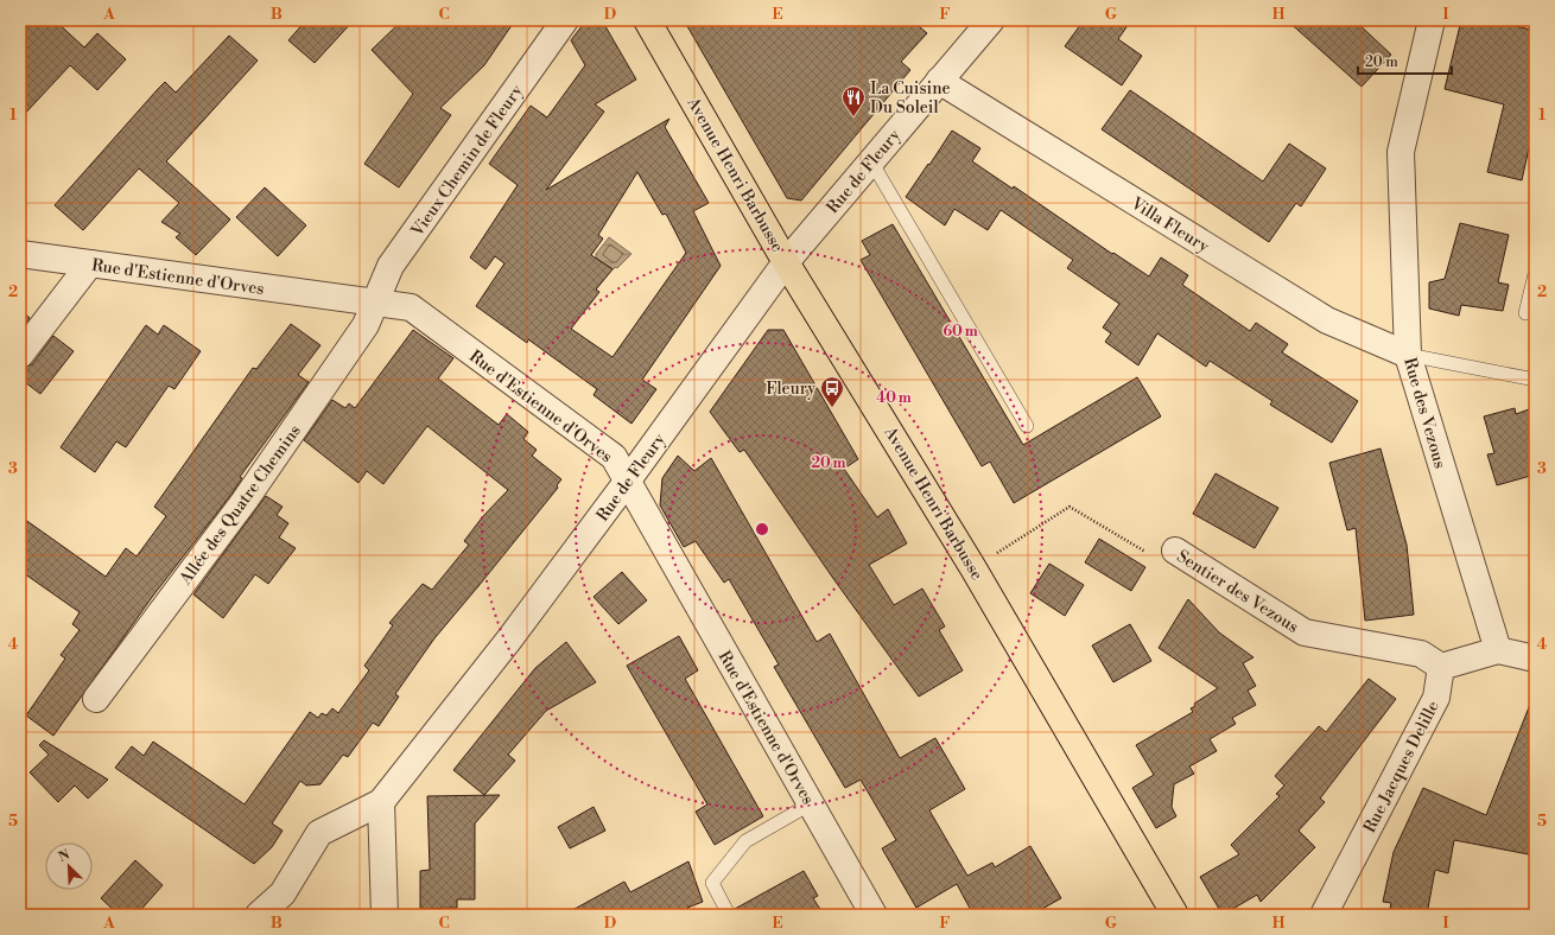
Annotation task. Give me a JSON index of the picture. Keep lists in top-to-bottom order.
{
  "streets": {
    "main road": ["Avenue Henri Barbusse"],
    "street": [
      "Vieux Chemin de Fleury",
      "Rue de Fleury",
      "Villa Fleury",
      "Rue d'Estienne d'Orves",
      "Rue des Vezous",
      "Allée des Quatre Chemins",
      "Sentier des Vezous",
      "Rue Jacques Delille"
    ]
  },
  "crossings": [
    ["Vieux Chemin de Fleury", "Rue d'Estienne d'Orves"],
    ["Vieux Chemin de Fleury", "Allée des Quatre Chemins"],
    ["Rue de Fleury", "Avenue Henri Barbusse"],
    ["Rue de Fleury", "Villa Fleury"],
    ["Rue de Fleury", "Rue d'Estienne d'Orves"],
    ["Avenue Henri Barbusse", "Sentier des Vezous"],
    ["Villa Fleury", "Rue des Vezous"],
    ["Rue d'Estienne d'Orves", "Allée des Quatre Chemins"],
    ["Sentier des Vezous", "Rue Jacques Delille"]
  ],
  "places": {
    "restaurant": ["La Cuisine Du Soleil"],
    "bus stop": ["Fleury"]
  },
  "scale_bar": "20 m",
  "north": "top left",
  "grid": {
    "columns": [
      "A",
      "B",
      "C",
      "D",
      "E",
      "F",
      "G",
      "H",
      "I"
    ],
    "rows": [
      "1",
      "2",
      "3",
      "4",
      "5"
    ]
  },
  "rings": ["60 m", "40 m", "20 m"]
}
